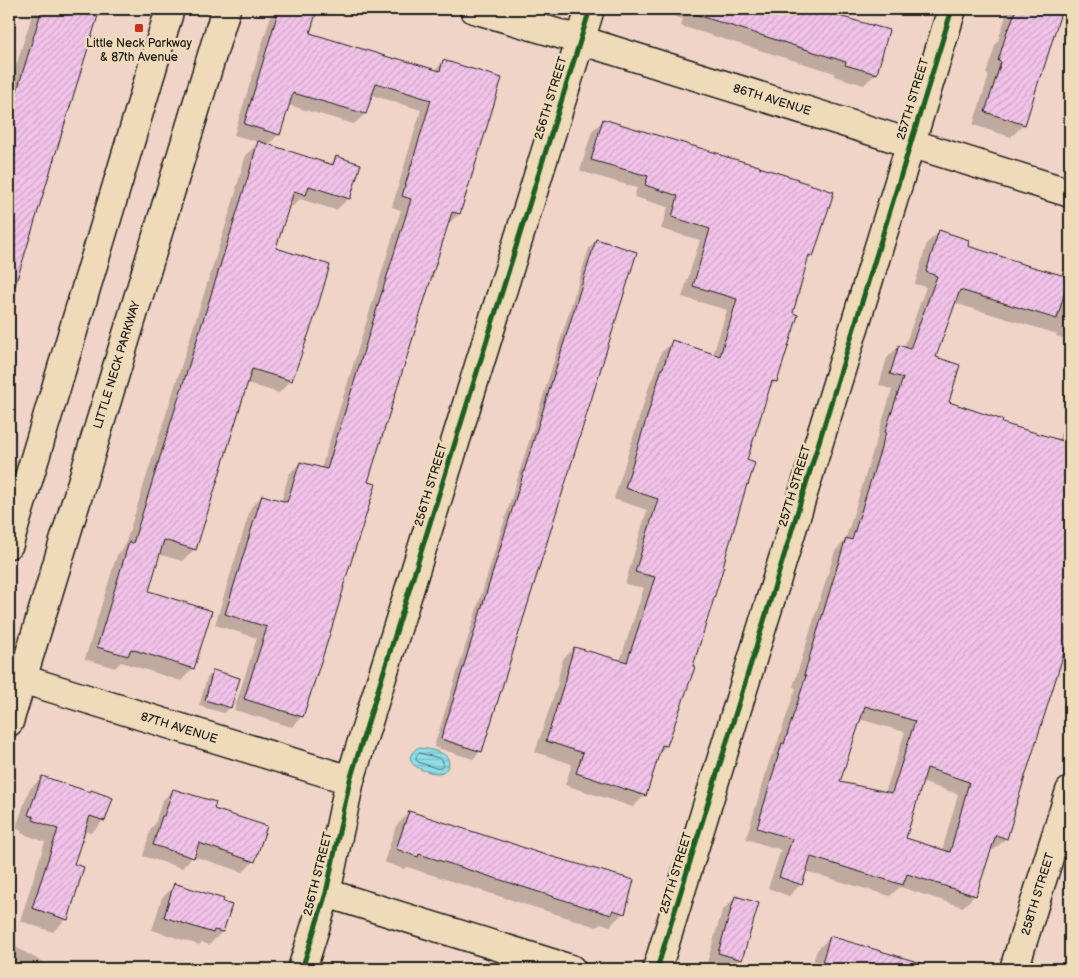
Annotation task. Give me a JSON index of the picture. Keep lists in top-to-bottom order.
{
  "streets": {
    "street": [
      "256TH STREET",
      "257TH STREET",
      "86TH AVENUE",
      "LITTLE NECK PARKWAY",
      "87TH AVENUE",
      "258TH STREET"
    ]
  },
  "crossings": [
    ["256TH STREET", "86TH AVENUE"],
    ["256TH STREET", "87TH AVENUE"],
    ["257TH STREET", "86TH AVENUE"],
    ["LITTLE NECK PARKWAY", "87TH AVENUE"]
  ],
  "places": {
    "transit": ["Little Neck Parkway & 87th Avenue"]
  }
}
